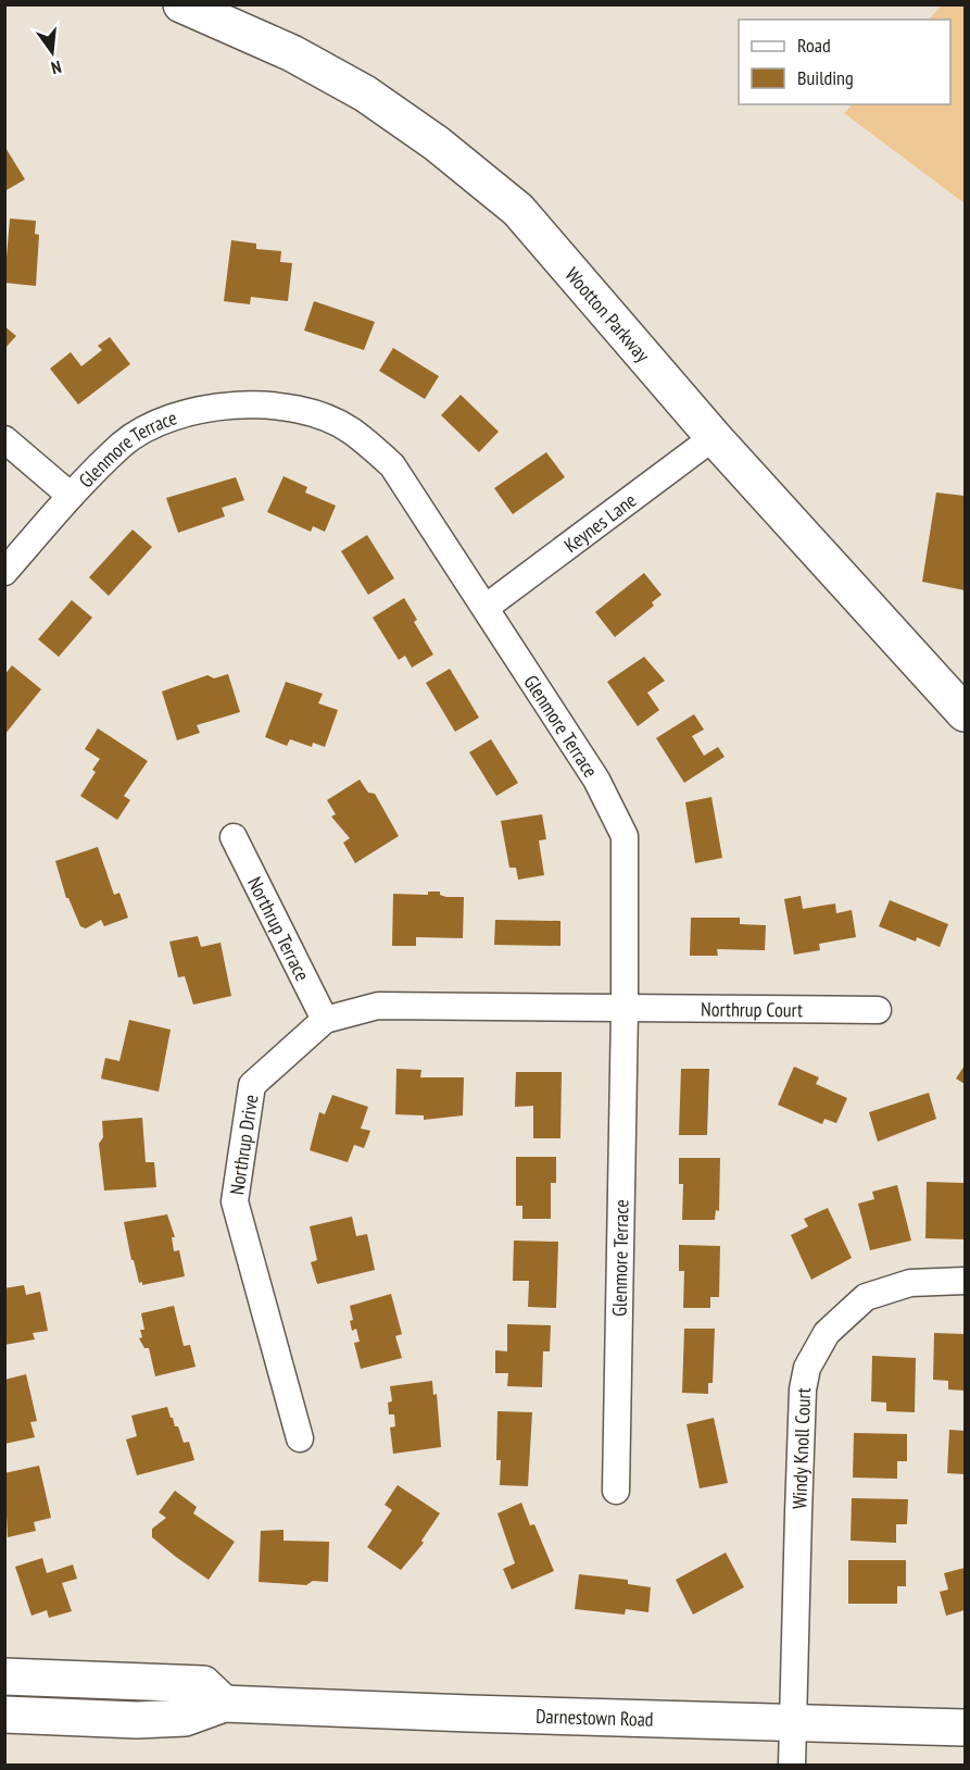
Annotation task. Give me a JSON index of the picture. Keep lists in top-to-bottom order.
{
  "streets": {
    "main road": ["Wootton Parkway", "Darnestown Road"],
    "street": [
      "Glenmore Terrace",
      "Keynes Lane",
      "Northrup Terrace",
      "Northrup Court",
      "Northrup Drive",
      "Windy Knoll Court"
    ]
  },
  "crossings": [
    ["Wootton Parkway", "Keynes Lane"],
    ["Glenmore Terrace", "Keynes Lane"],
    ["Glenmore Terrace", "Northrup Court"],
    ["Glenmore Terrace", "Northrup Drive"],
    ["Northrup Terrace", "Northrup Drive"],
    ["Northrup Court", "Northrup Drive"],
    ["Windy Knoll Court", "Darnestown Road"]
  ],
  "legend": ["Road", "Building"],
  "north": "bottom"
}
